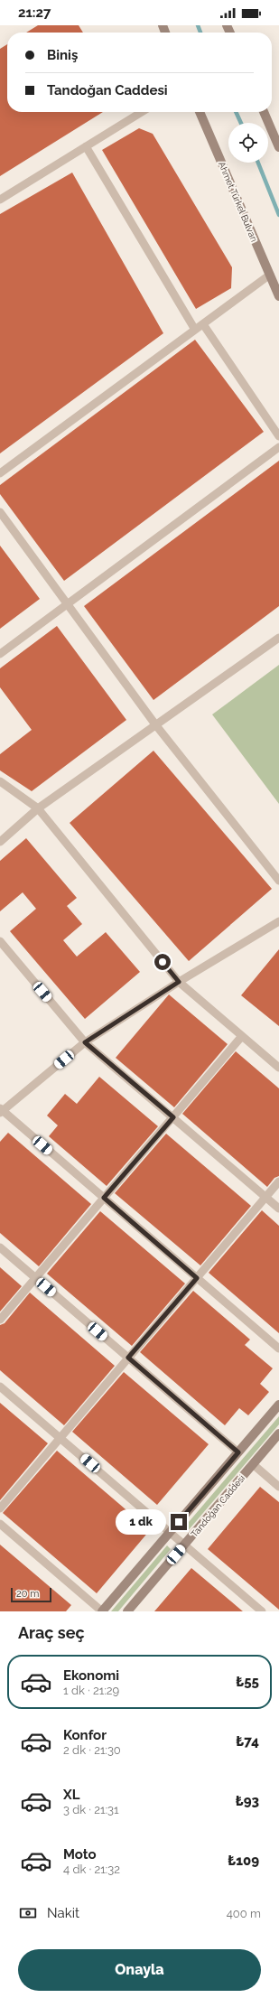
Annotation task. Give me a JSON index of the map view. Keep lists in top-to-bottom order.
{
  "streets": {
    "street": ["Ahmet Türkel Bulvarı", "Tandoğan Caddesi"]
  },
  "scale_bar": "20 m",
  "page": {
    "status": "21:27",
    "banner": ["Biniş", "Tandoğan Caddesi"],
    "bubble": "1 dk",
    "scale": "20 m",
    "heading": "Araç seç",
    "list": [
      {
        "name": "Ekonomi",
        "note": "1 dk · 21:29",
        "value": "₺55"
      },
      {
        "name": "Konfor",
        "note": "2 dk · 21:30",
        "value": "₺74"
      },
      {
        "name": "XL",
        "note": "3 dk · 21:31",
        "value": "₺93"
      },
      {
        "name": "Moto",
        "note": "4 dk · 21:32",
        "value": "₺109"
      }
    ],
    "pay": ["Nakit", "400 m"],
    "buttons": "Onayla"
  }
}
